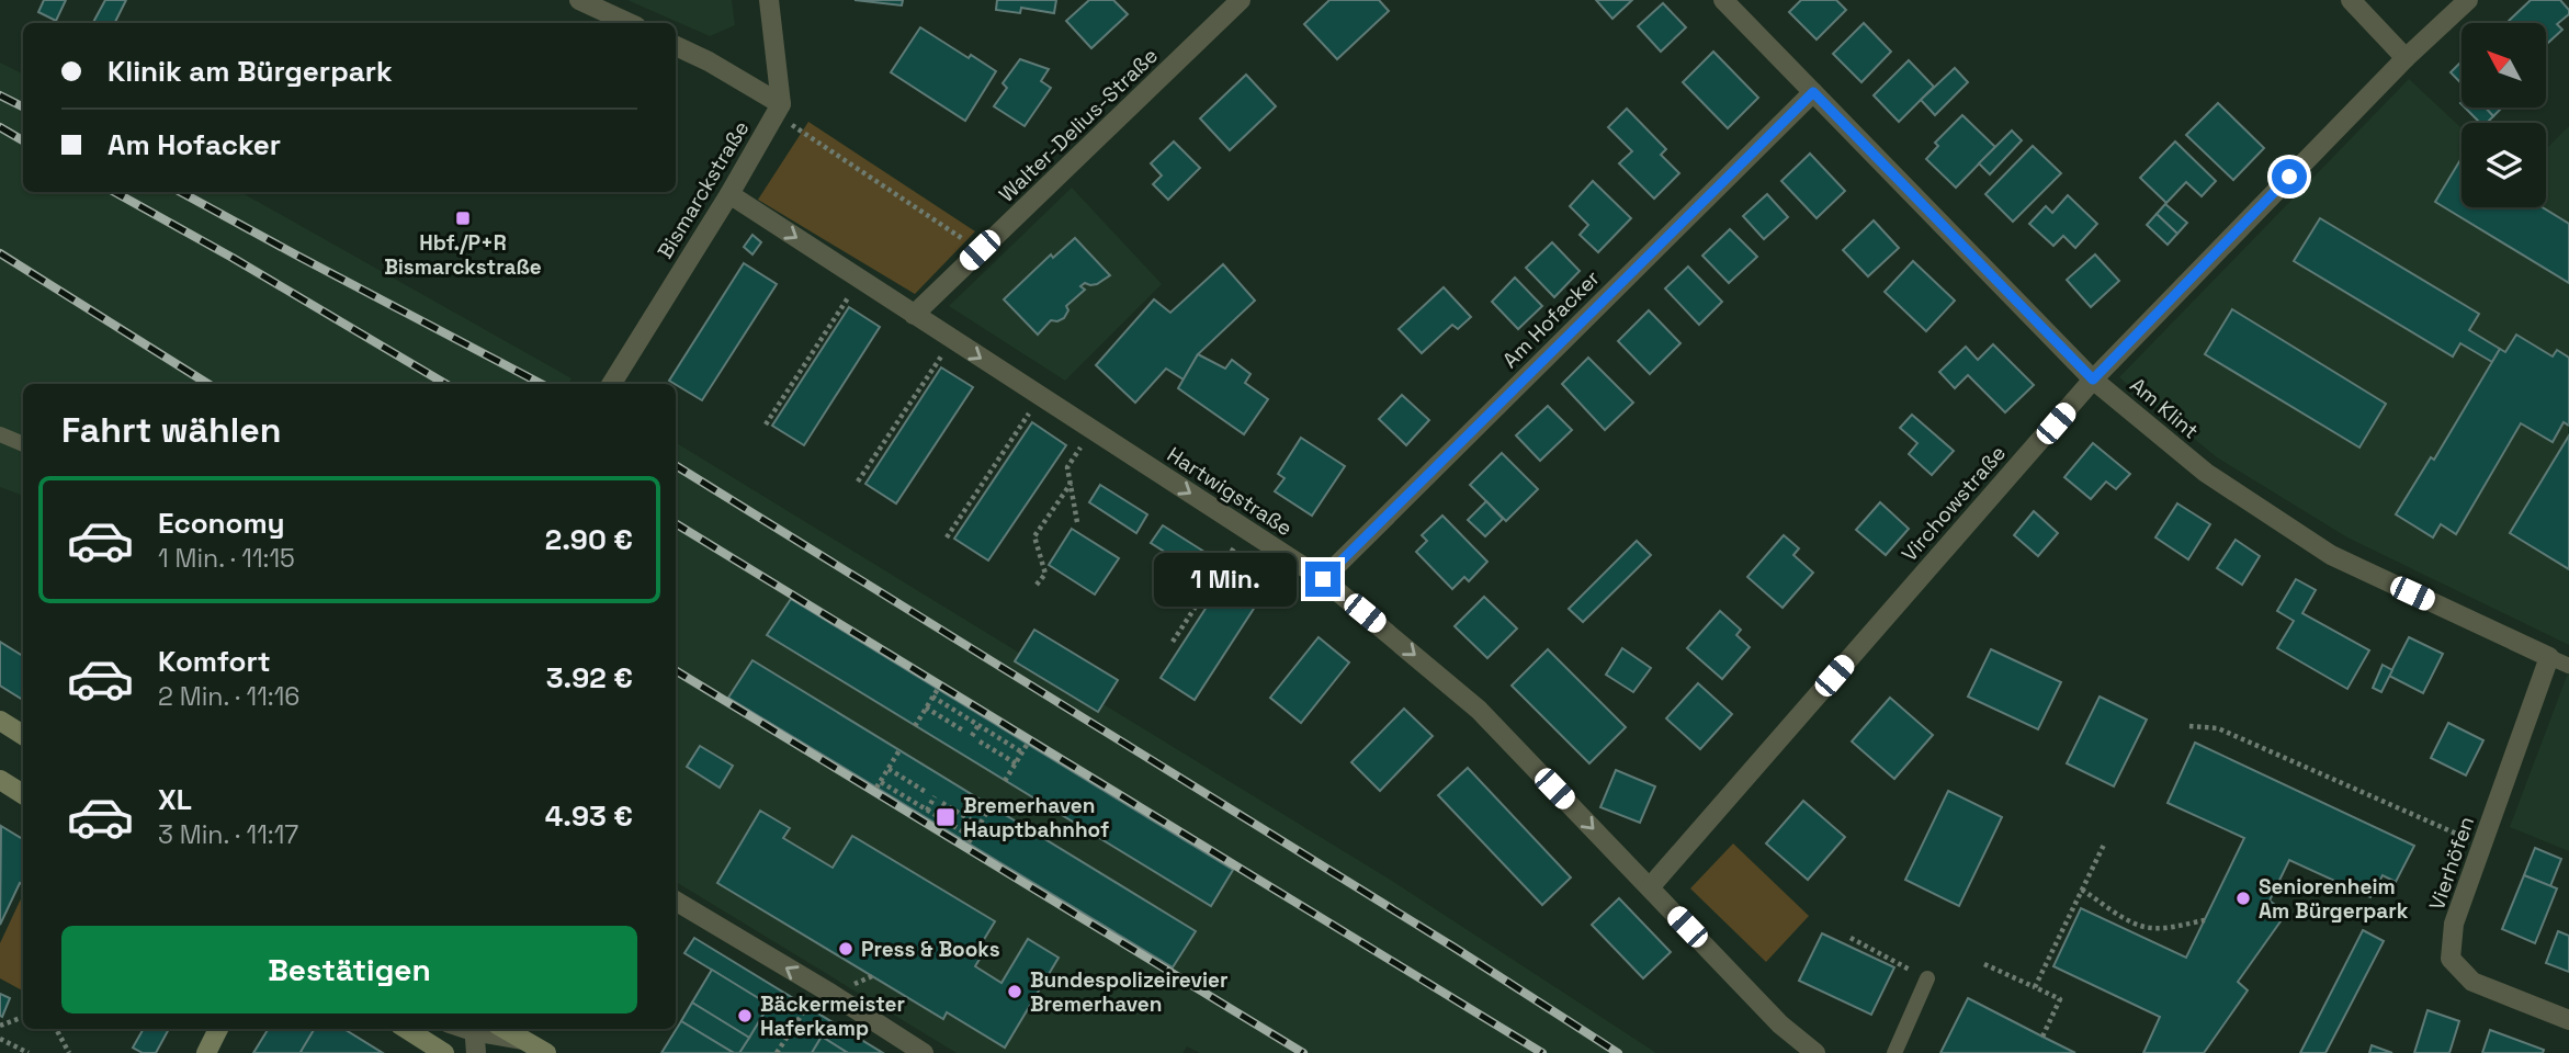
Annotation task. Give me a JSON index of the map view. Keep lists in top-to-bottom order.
{
  "streets": {
    "street": [
      "Walter-Delius-Straße",
      "Bismarckstraße",
      "Am Hofacker",
      "Am Klint",
      "Hartwigstraße",
      "Virchowstraße",
      "Vierhöfen"
    ]
  },
  "crossings": [
    ["Walter-Delius-Straße", "Hartwigstraße"],
    ["Bismarckstraße", "Hartwigstraße"],
    ["Am Hofacker", "Am Klint"],
    ["Am Hofacker", "Hartwigstraße"],
    ["Am Klint", "Virchowstraße"],
    ["Am Klint", "Vierhöfen"],
    ["Hartwigstraße", "Virchowstraße"]
  ],
  "one_way": ["Hartwigstraße"],
  "places": {
    "transit": ["Hbf./P+R Bismarckstraße", "Bremerhaven Hauptbahnhof"],
    "other": [
      "Seniorenheim Am Bürgerpark",
      "Press & Books",
      "Bundespolizeirevier Bremerhaven",
      "Bäckermeister Haferkamp"
    ]
  },
  "north": "top left",
  "page": {
    "banner": ["Klinik am Bürgerpark", "Am Hofacker"],
    "heading": "Fahrt wählen",
    "list": [
      {
        "name": "Economy",
        "note": "1 Min. · 11:15",
        "value": "2.90 €"
      },
      {
        "name": "Komfort",
        "note": "2 Min. · 11:16",
        "value": "3.92 €"
      },
      {
        "name": "XL",
        "note": "3 Min. · 11:17",
        "value": "4.93 €"
      }
    ],
    "bubble": "1 Min.",
    "buttons": "Bestätigen"
  }
}
